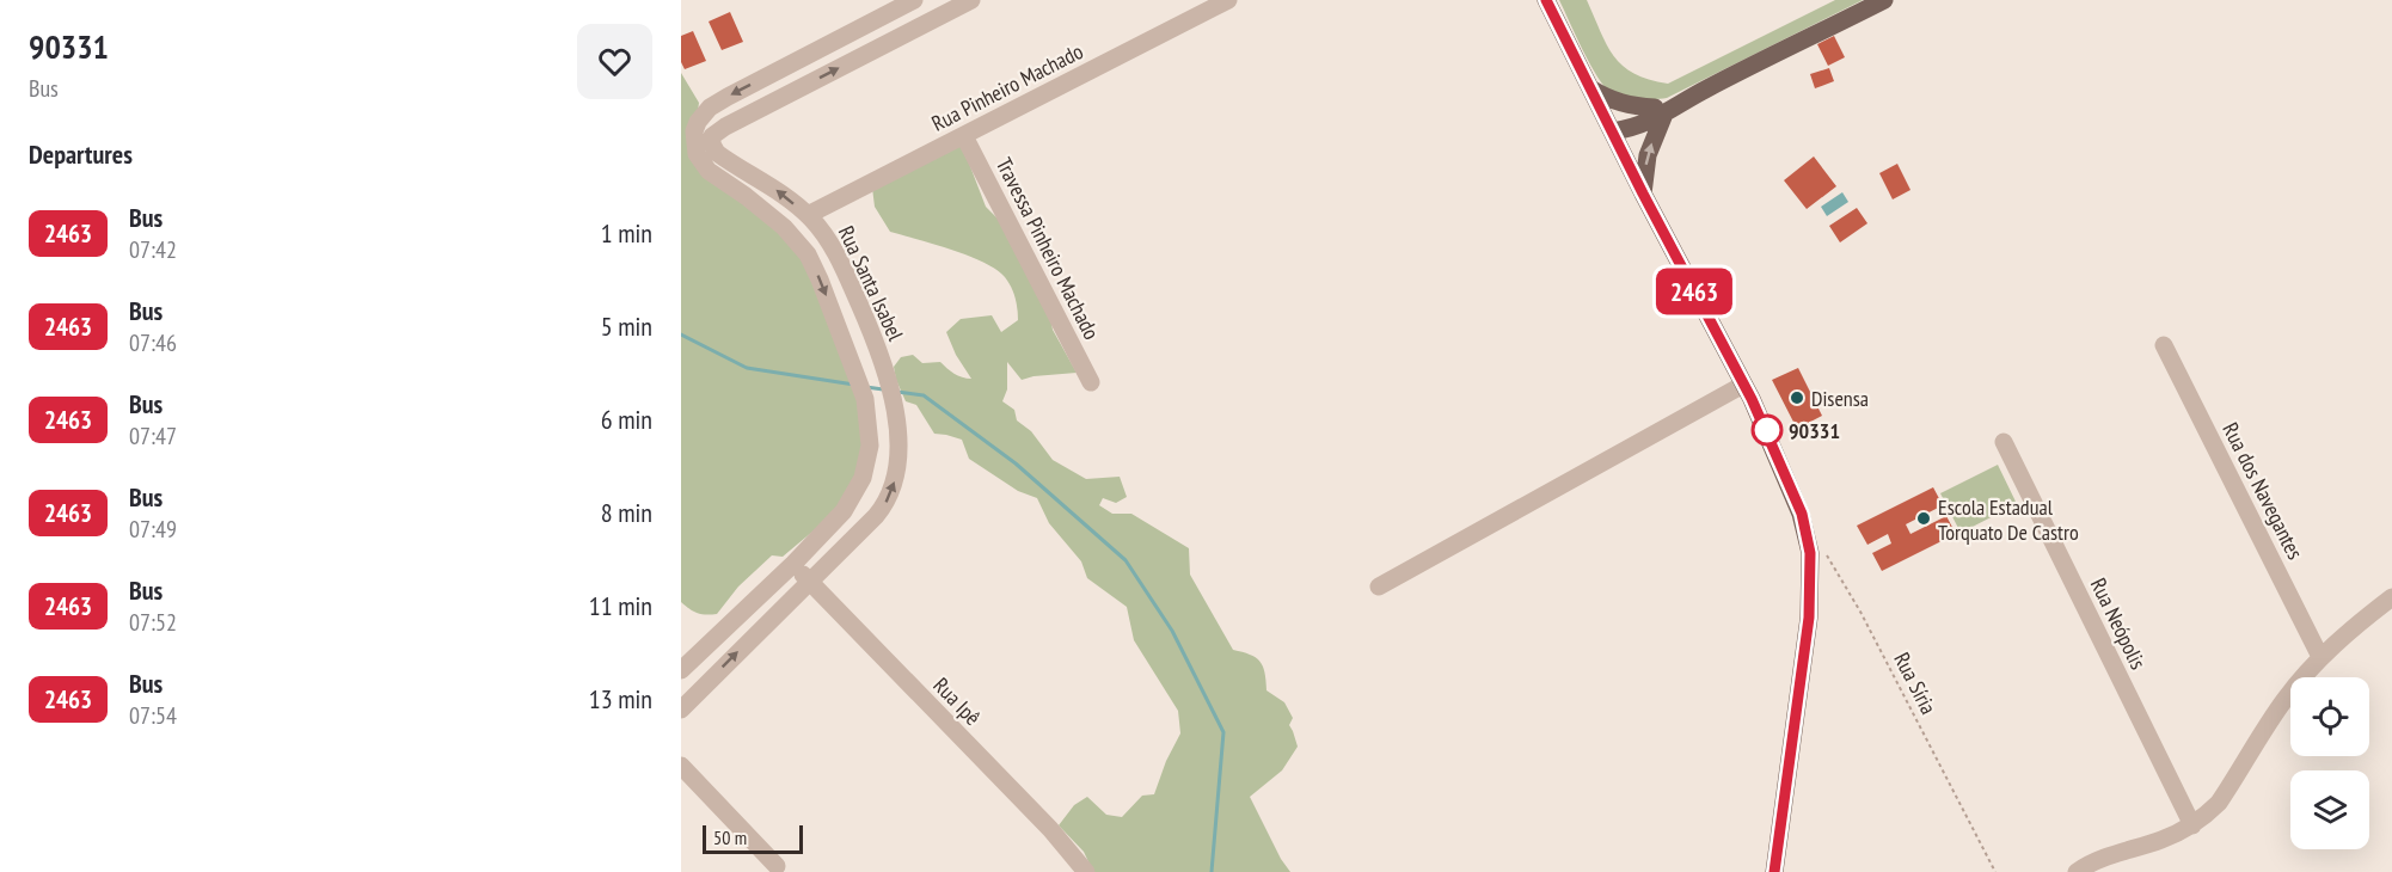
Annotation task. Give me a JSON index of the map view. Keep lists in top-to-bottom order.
{
  "streets": {
    "street": [
      "Rua Pinheiro Machado",
      "Travessa Pinheiro Machado",
      "Rua Santa Isabel",
      "Rua dos Navegantes",
      "Rua Neópolis",
      "Rua Ipê"
    ],
    "path": ["Rua Síria"]
  },
  "crossings": [
    ["Rua Pinheiro Machado", "Travessa Pinheiro Machado"],
    ["Rua Pinheiro Machado", "Rua Santa Isabel"],
    ["Rua Santa Isabel", "Rua Ipê"]
  ],
  "places": ["Disensa", "90331", "Escola Estadual Torquato De Castro"],
  "lines": ["bus line 2463"],
  "scale_bar": "50 m",
  "page": {
    "heading": [
      ["90331", "Bus"],
      "Departures"
    ],
    "on_map": "2463",
    "list": [
      {
        "mark": "2463",
        "name": "Bus",
        "note": "07:42",
        "value": "1 min"
      },
      {
        "mark": "2463",
        "name": "Bus",
        "note": "07:46",
        "value": "5 min"
      },
      {
        "mark": "2463",
        "name": "Bus",
        "note": "07:47",
        "value": "6 min"
      },
      {
        "mark": "2463",
        "name": "Bus",
        "note": "07:49",
        "value": "8 min"
      },
      {
        "mark": "2463",
        "name": "Bus",
        "note": "07:52",
        "value": "11 min"
      },
      {
        "mark": "2463",
        "name": "Bus",
        "note": "07:54",
        "value": "13 min"
      }
    ],
    "scale": "50 m"
  }
}
